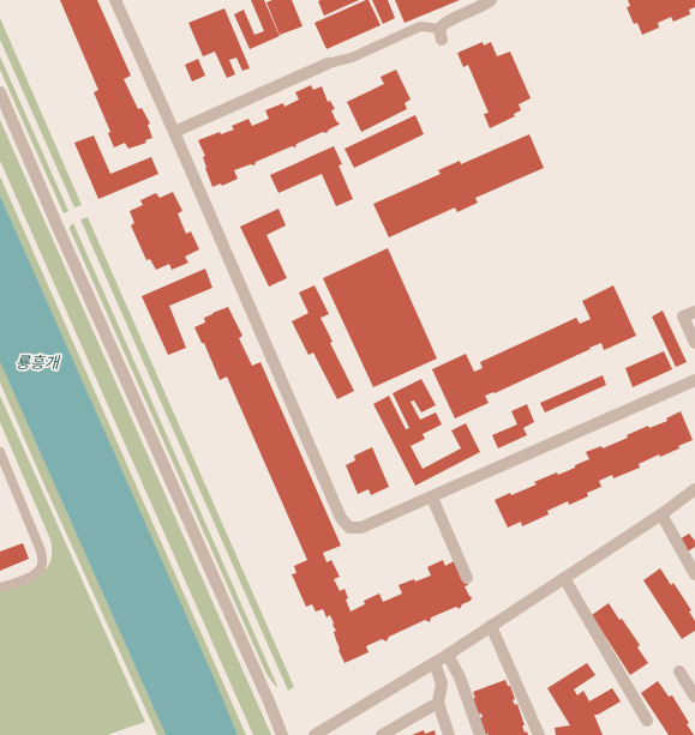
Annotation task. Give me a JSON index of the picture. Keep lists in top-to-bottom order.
{
  "water": ["룡흥개"]
}
